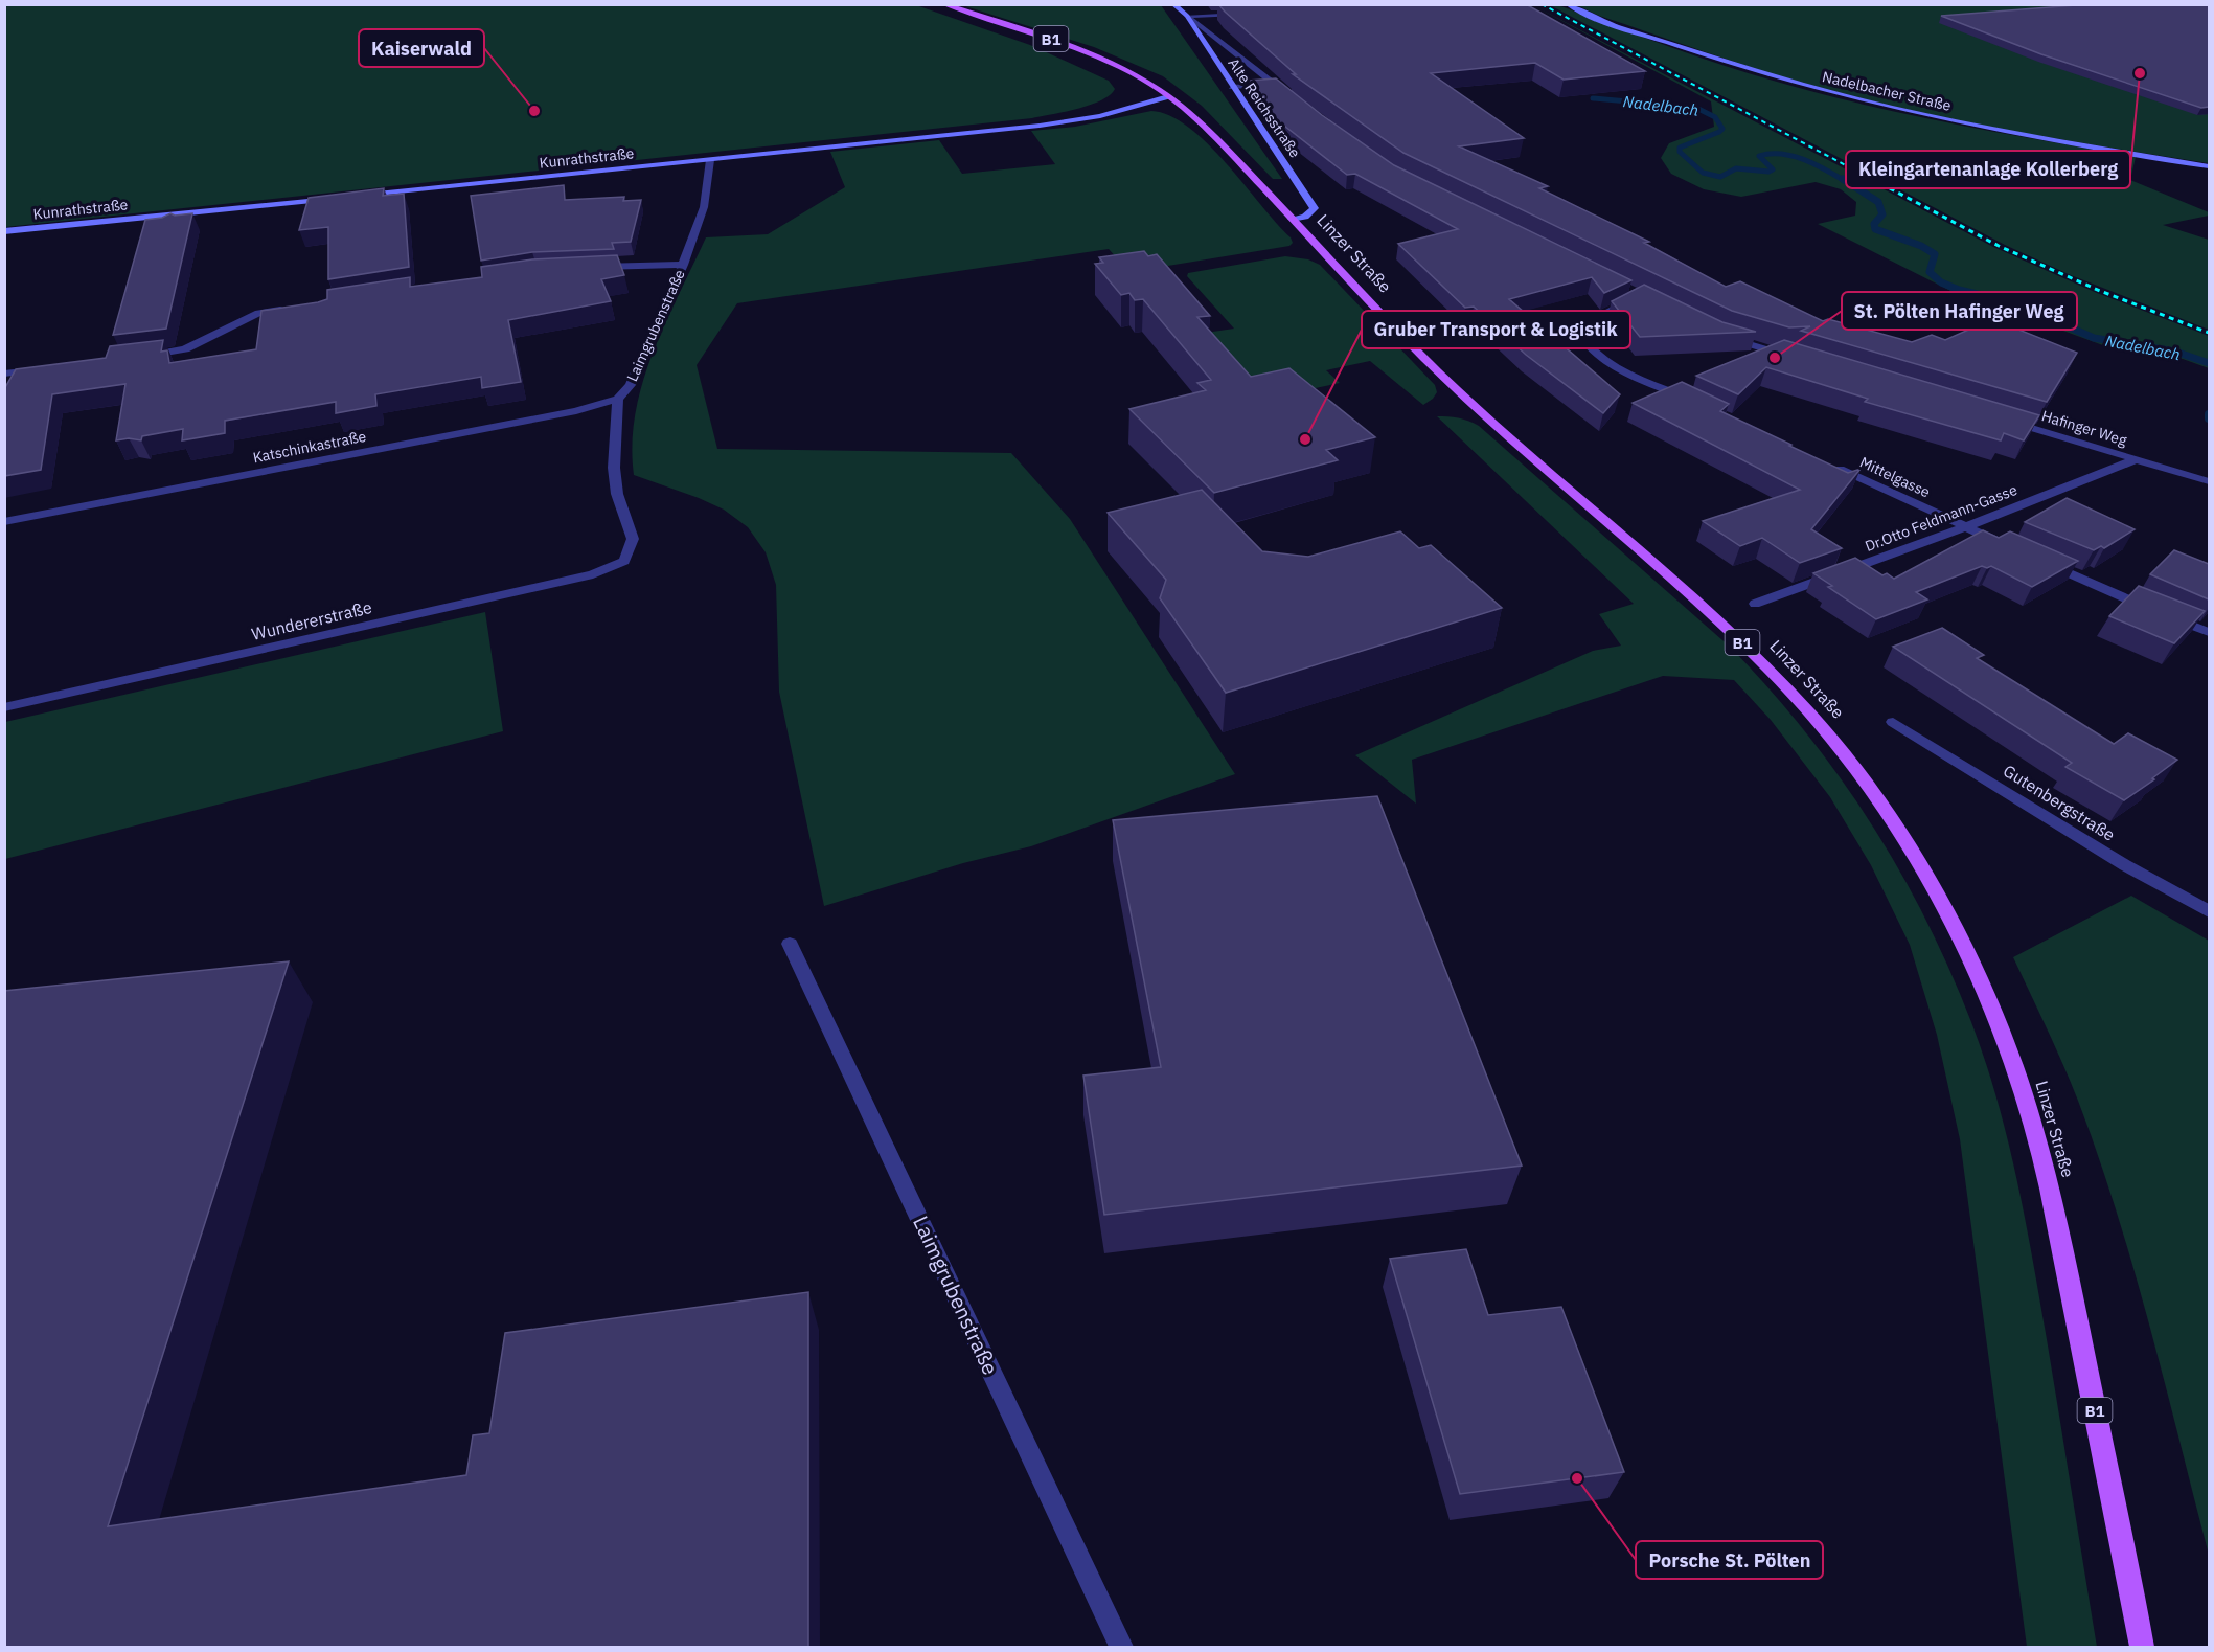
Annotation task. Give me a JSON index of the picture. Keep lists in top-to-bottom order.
{
  "streets": {
    "main road": ["B1", "Linzer Straße"],
    "street": [
      "Nadelbacher Straße",
      "Alte Reichsstraße",
      "Kunrathstraße",
      "Laimgrubenstraße",
      "Hafinger Weg",
      "Katschinkastraße",
      "Mittelgasse",
      "Dr.Otto Feldmann-Gasse",
      "Wundererstraße",
      "Gutenbergstraße"
    ]
  },
  "crossings": [
    ["Alte Reichsstraße", "Linzer Straße"],
    ["Kunrathstraße", "Linzer Straße"],
    ["Kunrathstraße", "Laimgrubenstraße"],
    ["Laimgrubenstraße", "Katschinkastraße"],
    ["Laimgrubenstraße", "Wundererstraße"],
    ["Hafinger Weg", "Dr.Otto Feldmann-Gasse"],
    ["Mittelgasse", "Dr.Otto Feldmann-Gasse"]
  ],
  "water": ["Nadelbach"],
  "places": [
    "Kleingartenanlage Kollerberg",
    "Kaiserwald",
    "St. Pölten Hafinger Weg",
    "Gruber Transport & Logistik",
    "Porsche St. Pölten"
  ]
}
